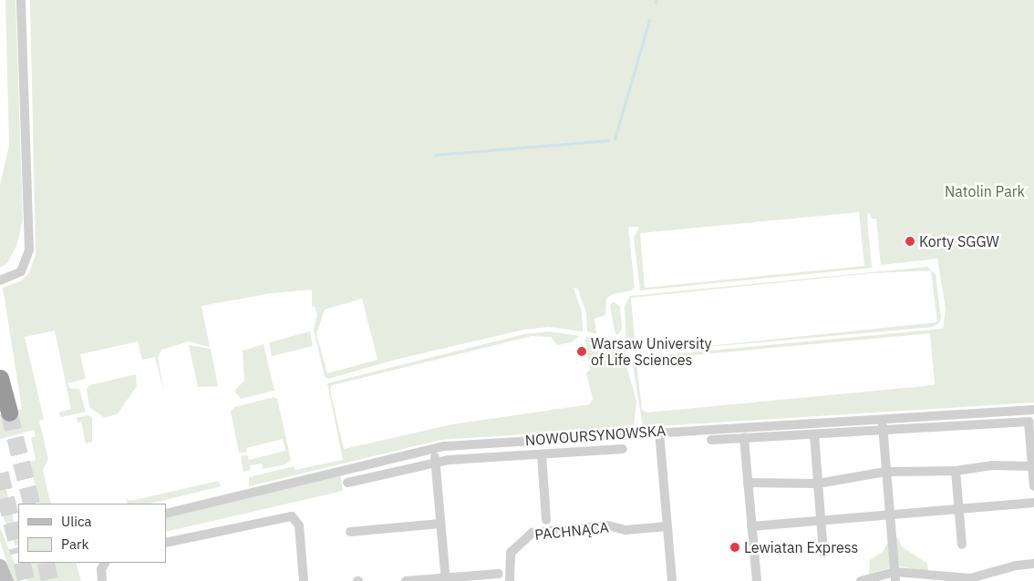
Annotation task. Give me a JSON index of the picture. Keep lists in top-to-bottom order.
{
  "streets": {
    "street": ["NOWOURSYNOWSKA", "PACHNĄCA"]
  },
  "parks": ["Natolin Park"],
  "places": ["Korty SGGW", "Warsaw University of Life Sciences", "Lewiatan Express"],
  "legend": ["Ulica", "Park"]
}
